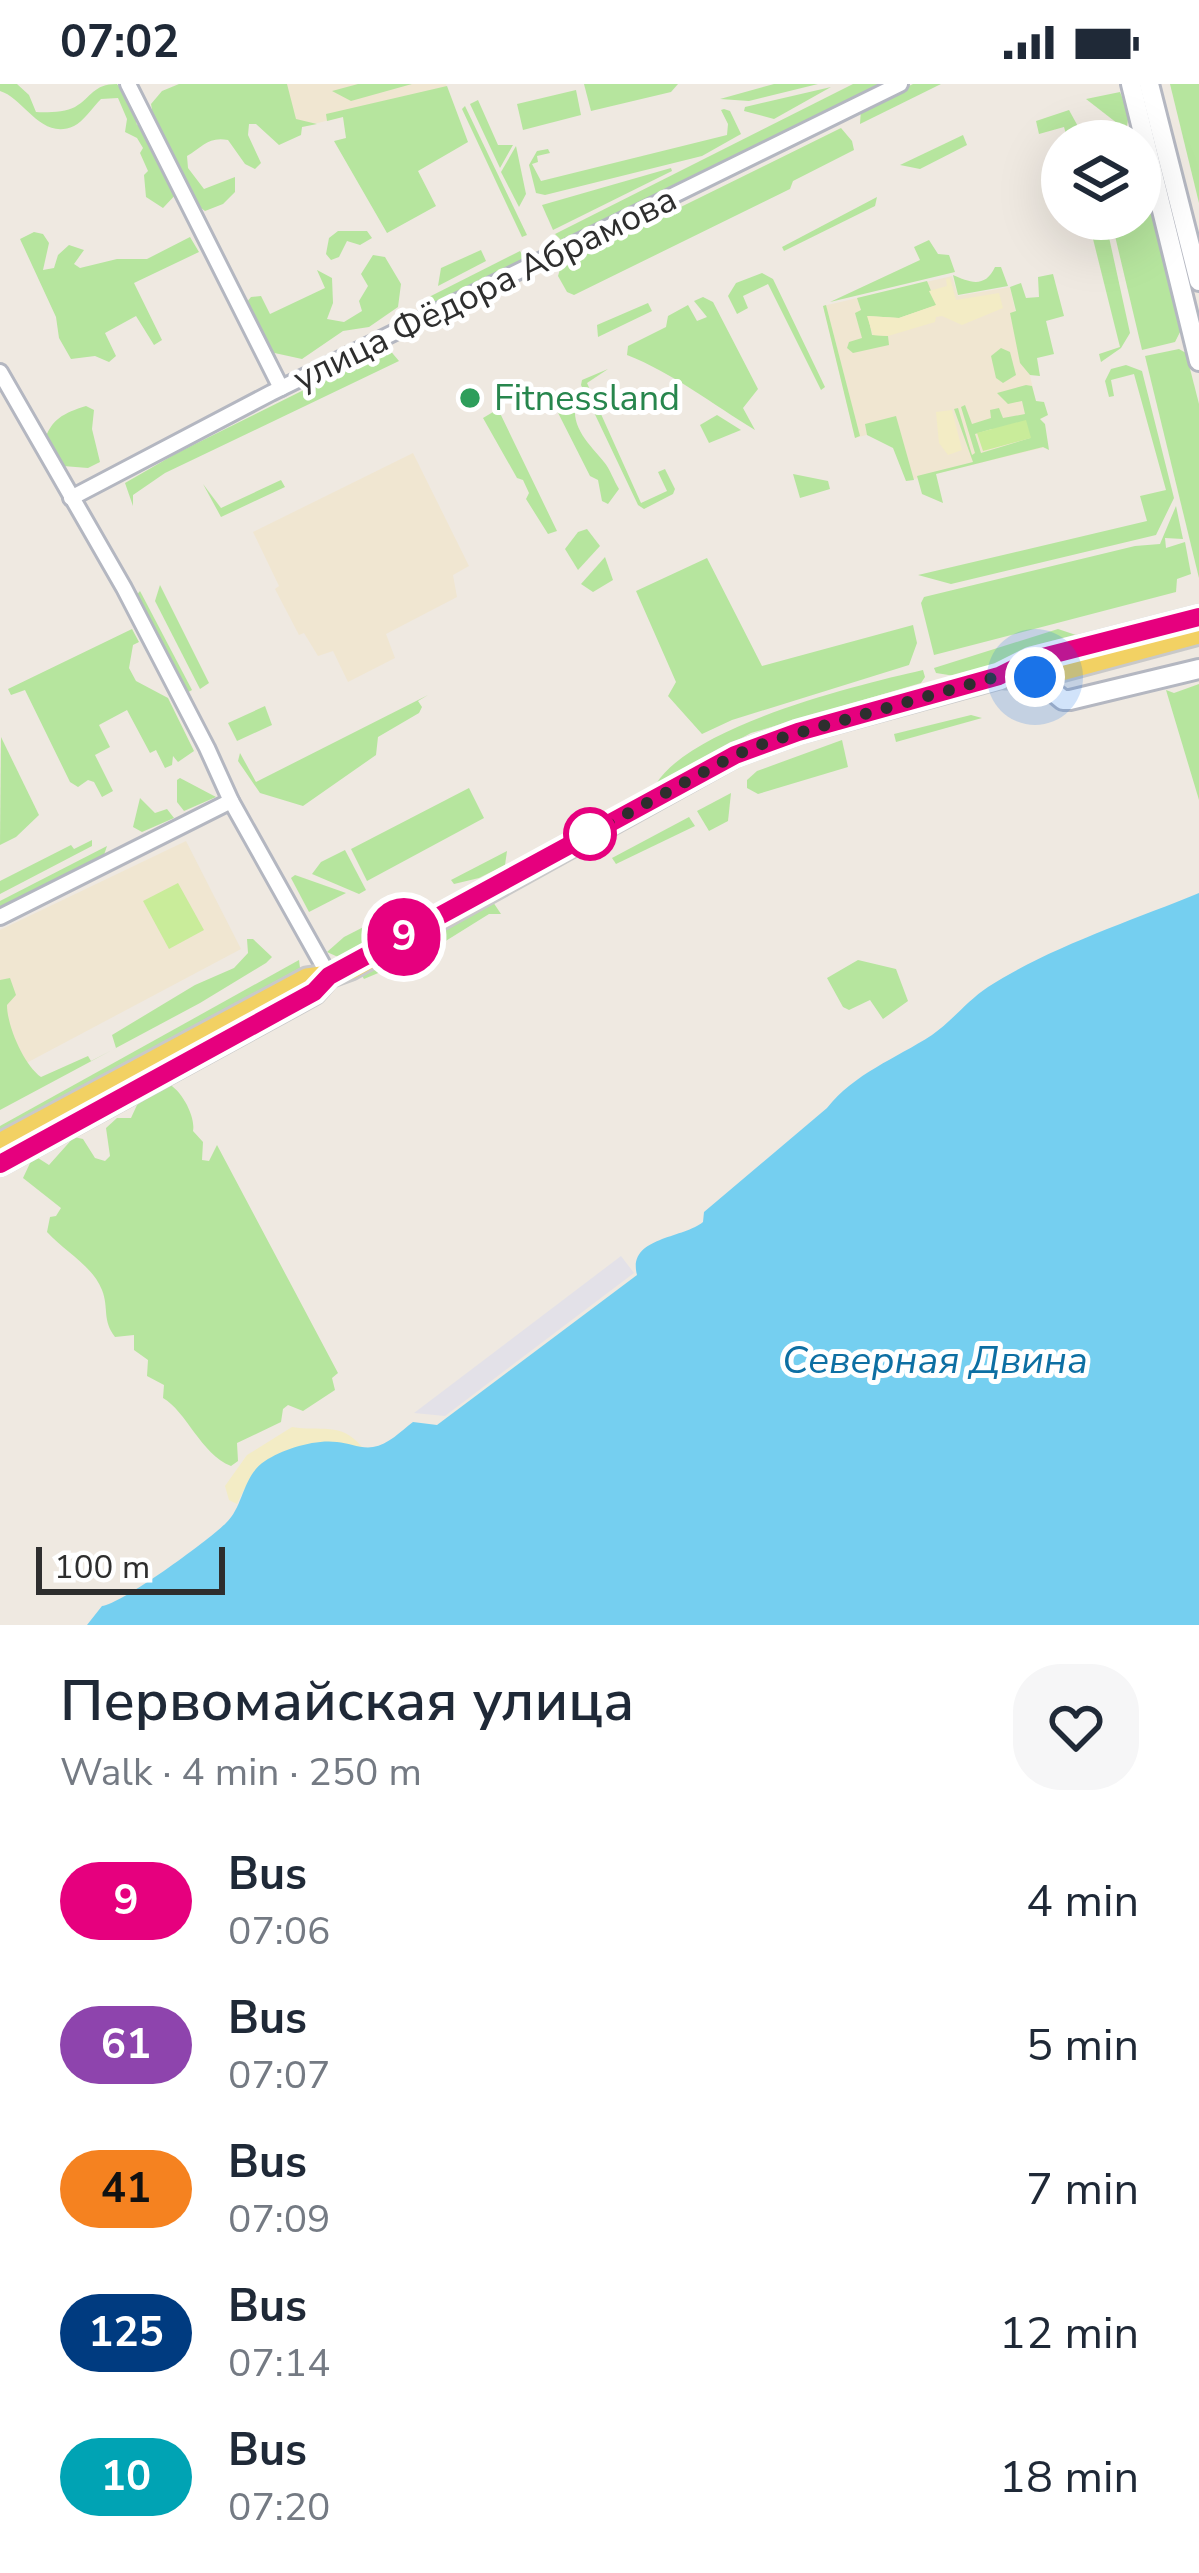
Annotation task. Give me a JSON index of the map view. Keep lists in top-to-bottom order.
{
  "streets": {
    "street": ["улица Фёдора Абрамова"]
  },
  "water": ["Северная Двина"],
  "places": ["Fitnessland"],
  "lines": ["bus line 9"],
  "scale_bar": "100 m",
  "page": {
    "status": "07:02",
    "on_map": "9",
    "scale": "100 m",
    "heading": ["Первомайская улица", "Walk · 4 min · 250 m"],
    "list": [
      {
        "mark": "9",
        "name": "Bus",
        "note": "07:06",
        "value": "4 min"
      },
      {
        "mark": "61",
        "name": "Bus",
        "note": "07:07",
        "value": "5 min"
      },
      {
        "mark": "41",
        "name": "Bus",
        "note": "07:09",
        "value": "7 min"
      },
      {
        "mark": "125",
        "name": "Bus",
        "note": "07:14",
        "value": "12 min"
      },
      {
        "mark": "10",
        "name": "Bus",
        "note": "07:20",
        "value": "18 min"
      }
    ]
  }
}
